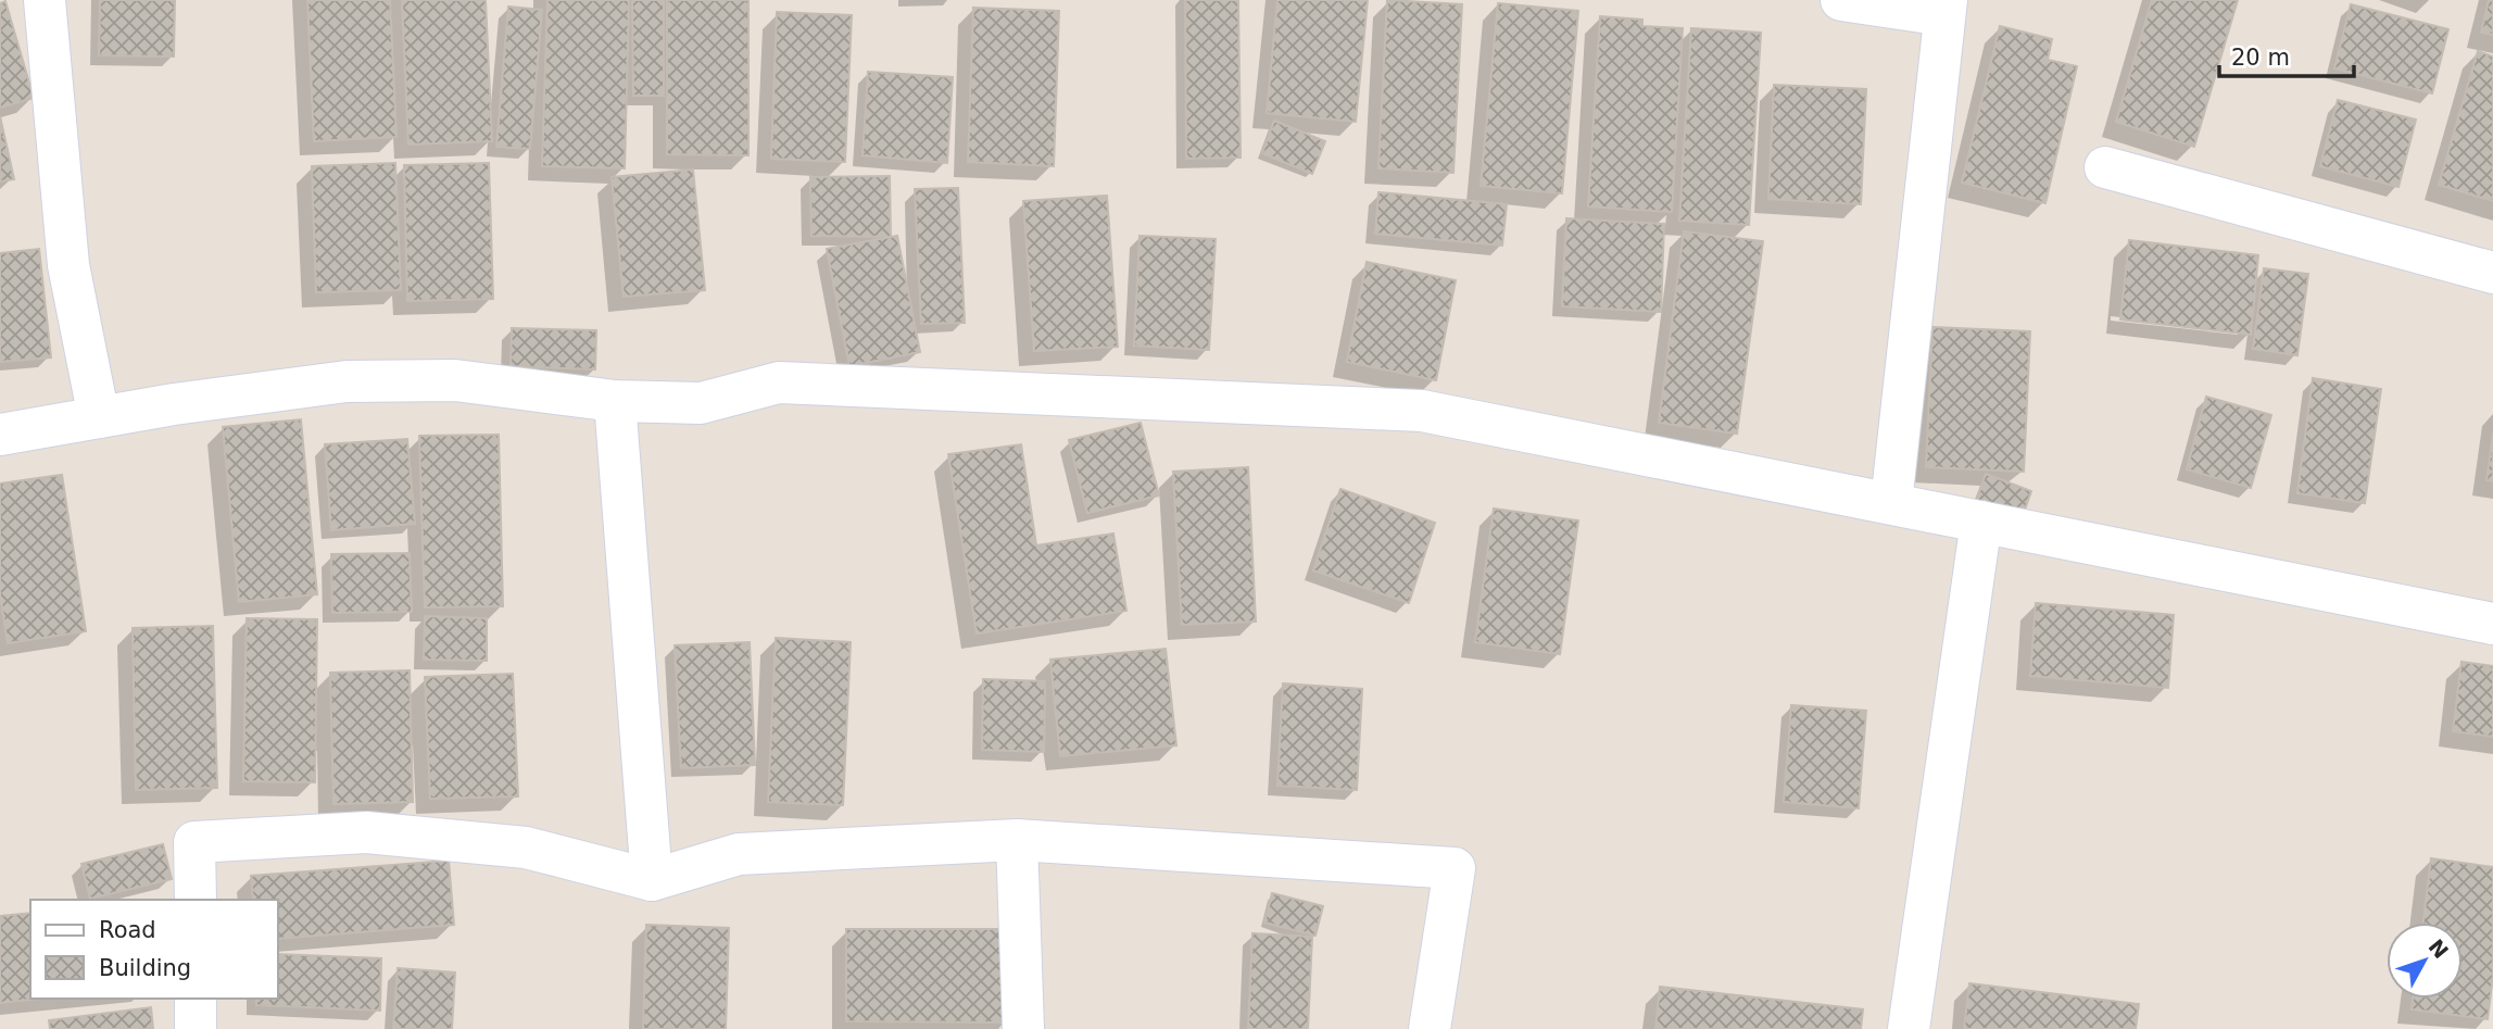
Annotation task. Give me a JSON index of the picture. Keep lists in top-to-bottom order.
{
  "legend": ["Road", "Building"],
  "scale_bar": "20 m",
  "north": "top right"
}
